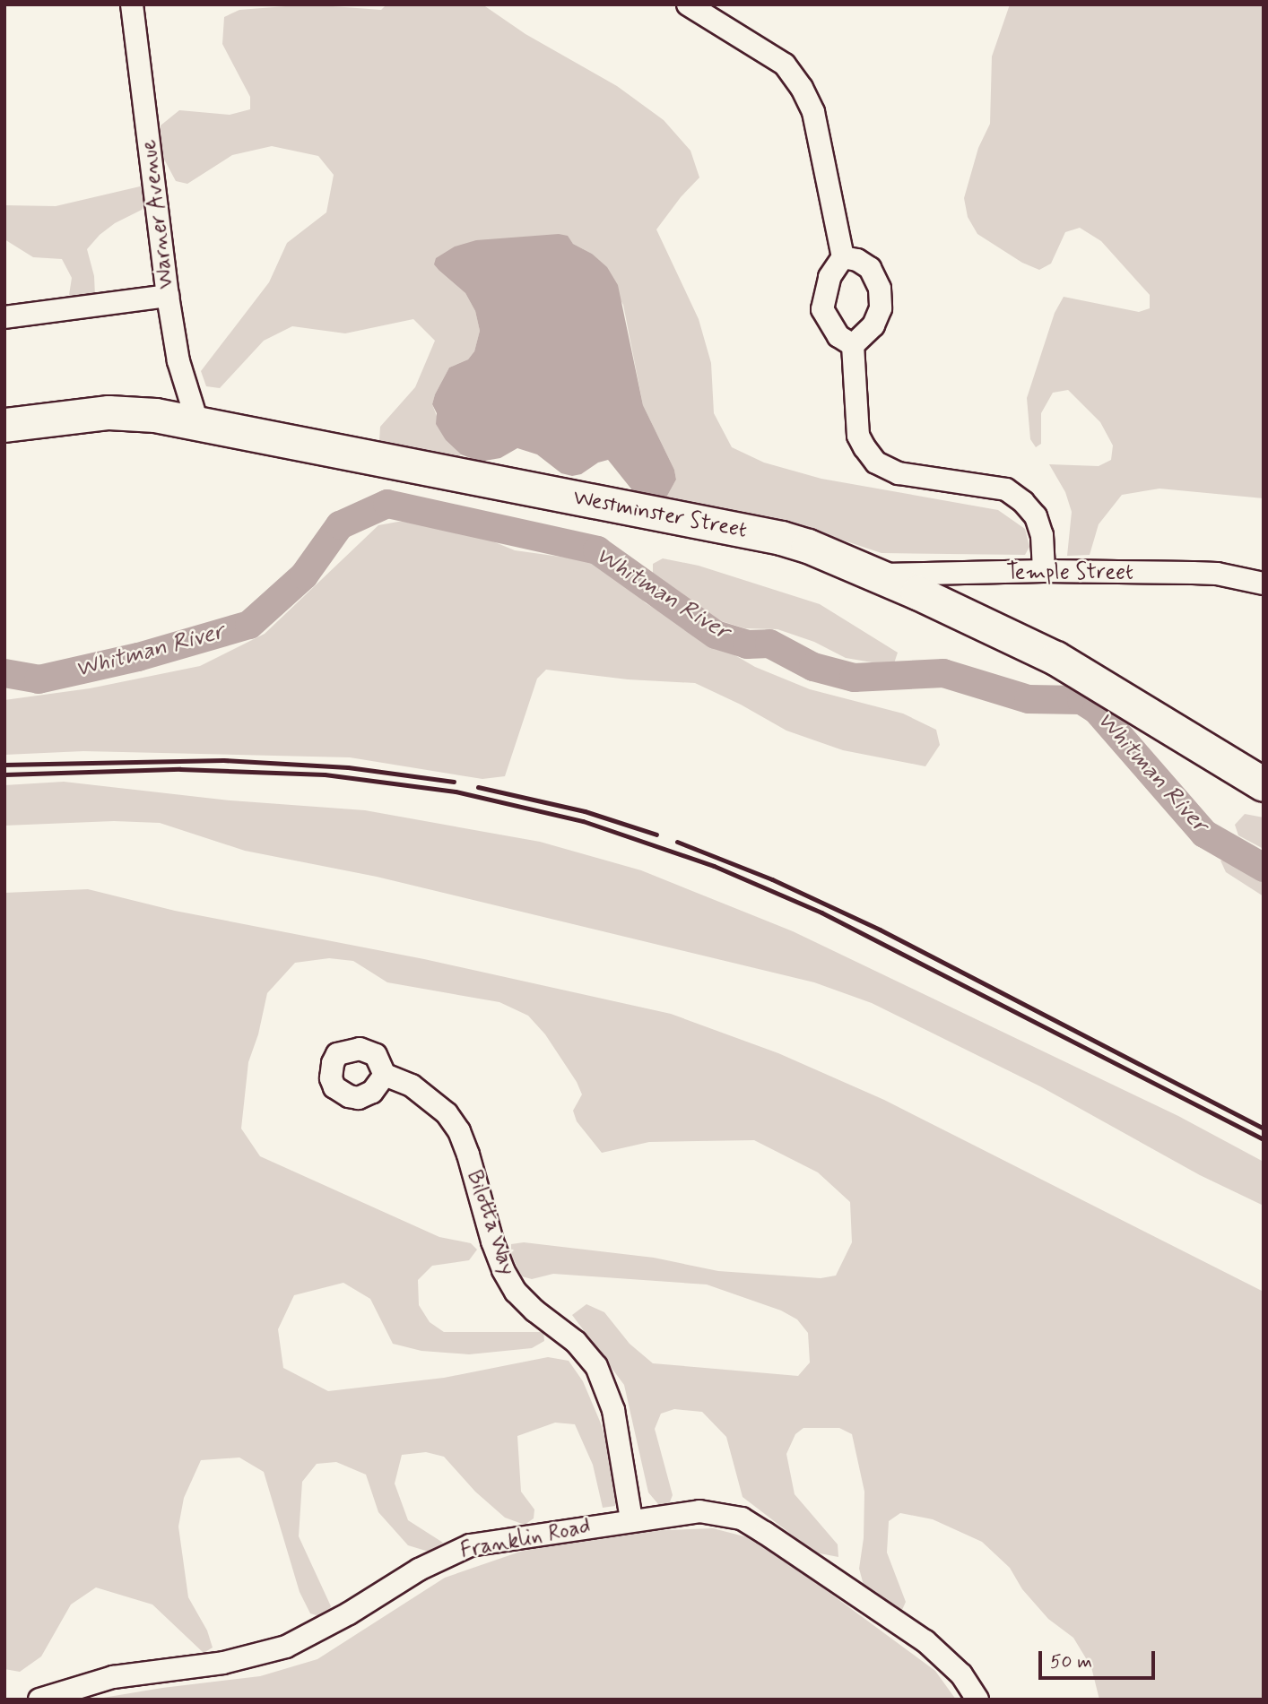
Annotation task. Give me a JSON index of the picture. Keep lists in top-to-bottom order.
{
  "streets": {
    "highway": ["Westminster Street"],
    "street": [
      "Warner Avenue",
      "Temple Street",
      "Bilotta Way",
      "Franklin Road"
    ]
  },
  "crossings": [
    ["Warner Avenue", "Westminster Street"],
    ["Westminster Street", "Temple Street"],
    ["Bilotta Way", "Franklin Road"]
  ],
  "water": ["Whitman River"],
  "scale_bar": "50 m"
}
